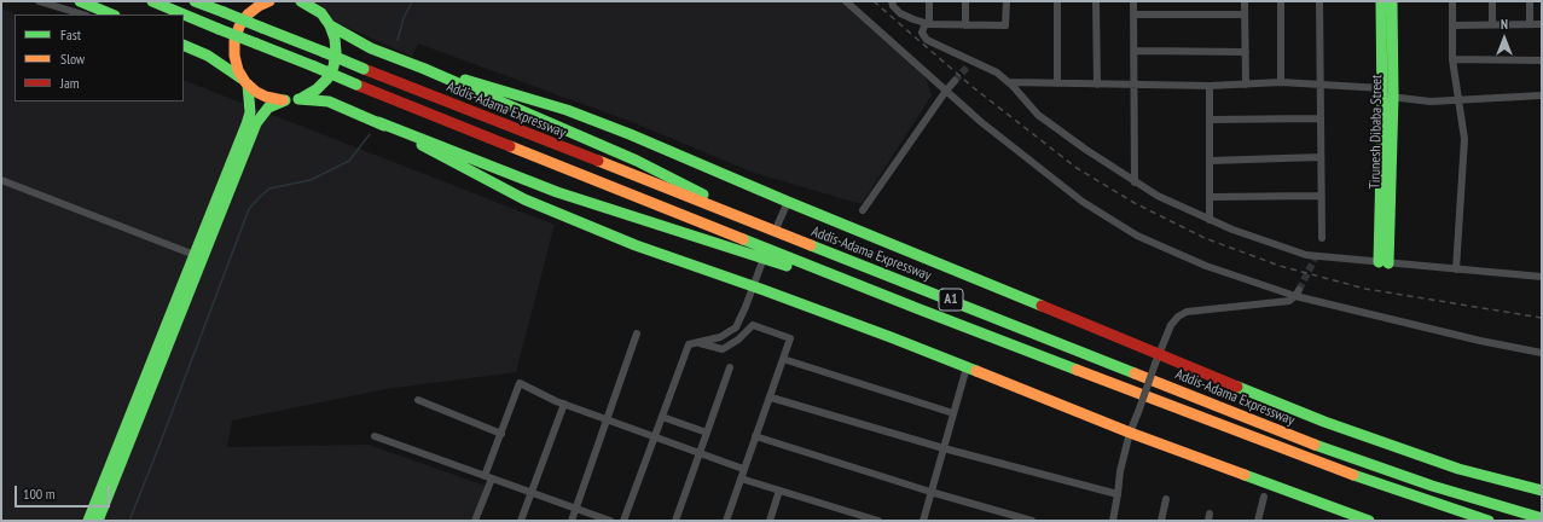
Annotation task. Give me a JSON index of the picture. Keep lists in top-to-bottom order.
{
  "streets": {
    "main road": ["Addis-Adama Expressway", "Tirunesh Dibaba Street", "A1"]
  },
  "legend": ["Fast", "Slow", "Jam"],
  "scale_bar": "100 m",
  "north": "top"
}
